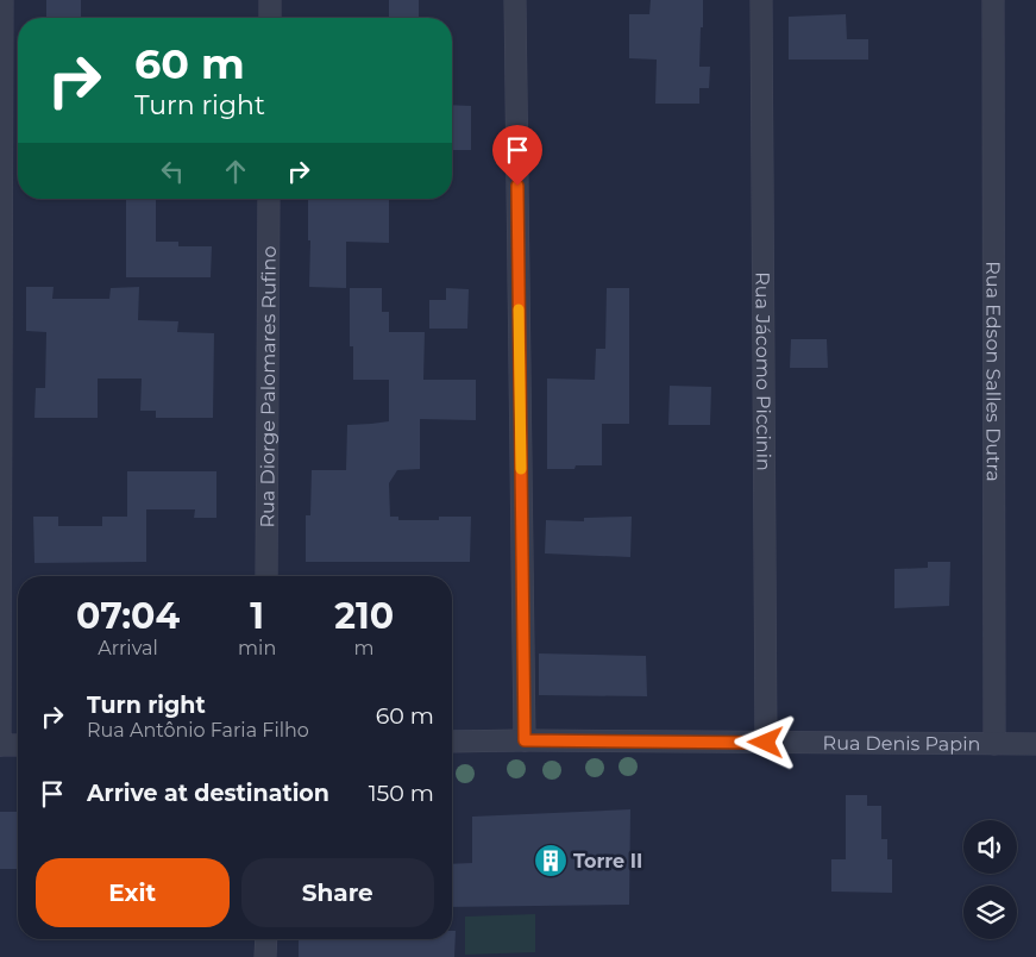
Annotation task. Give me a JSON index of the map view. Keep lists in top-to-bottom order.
{
  "streets": {
    "street": [
      "Rua Jácomo Piccinin",
      "Rua Edson Salles Dutra",
      "Rua Diorge Palomares Rufino",
      "Rua Denis Papin"
    ]
  },
  "crossings": [
    ["Rua Jácomo Piccinin", "Rua Denis Papin"],
    ["Rua Edson Salles Dutra", "Rua Denis Papin"]
  ],
  "places": {
    "building": ["Torre II"]
  },
  "page": {
    "turn": ["60 m", "Turn right"],
    "eta": [
      "07:04",
      "Arrival",
      "1",
      "min",
      "210",
      "m"
    ],
    "list": [
      {
        "name": "Turn right",
        "note": "Rua Antônio Faria Filho",
        "value": "60 m"
      },
      {
        "name": "Arrive at destination",
        "value": "150 m"
      }
    ],
    "buttons": ["Exit", "Share"]
  }
}
